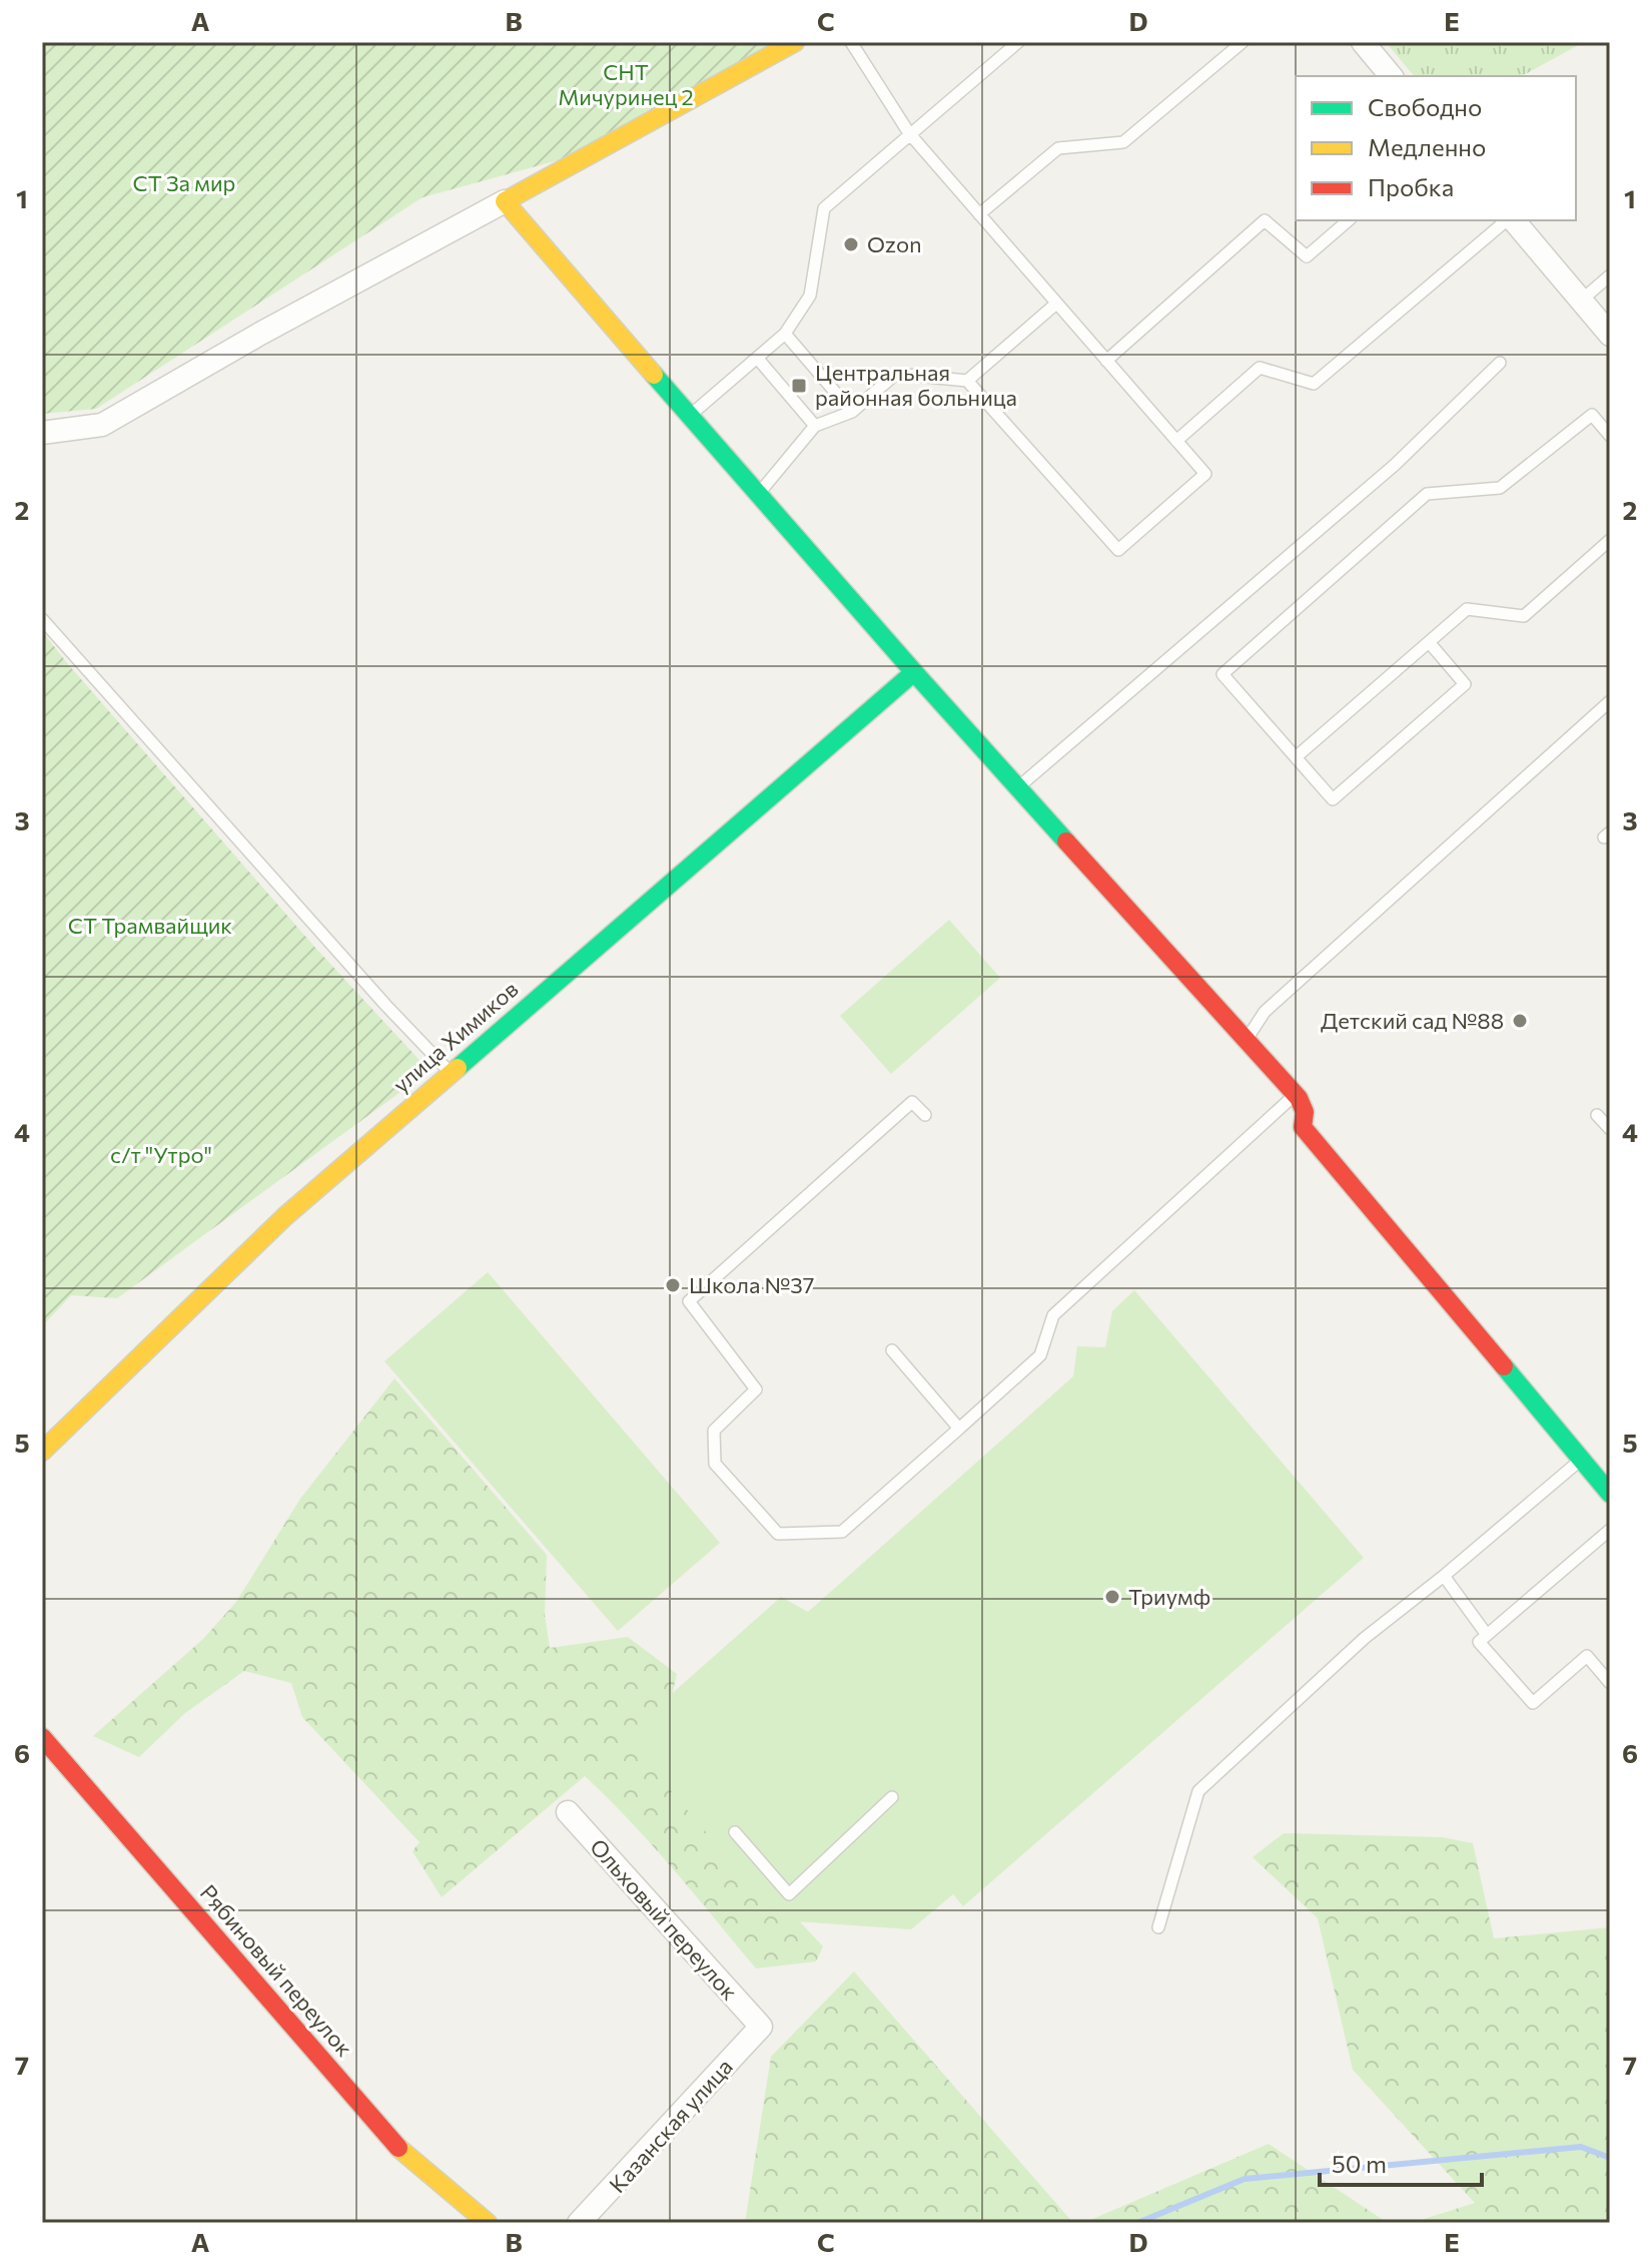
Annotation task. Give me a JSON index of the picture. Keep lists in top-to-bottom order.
{
  "streets": {
    "street": [
      "улица Химиков",
      "Ольховый переулок",
      "Рябиновый переулок",
      "Казанская улица"
    ]
  },
  "crossings": [
    ["Ольховый переулок", "Казанская улица"]
  ],
  "parks": [
    "СНТ Мичуринец 2",
    "СТ За мир",
    "СТ Трамвайщик",
    "с/т \"Утро\""
  ],
  "places": {
    "other": [
      "Ozon",
      "Детский сад №88",
      "Школа №37",
      "Триумф"
    ],
    "transit": ["Центральная районная больница"]
  },
  "legend": ["Свободно", "Медленно", "Пробка"],
  "scale_bar": "50 m",
  "grid": {
    "columns": [
      "A",
      "B",
      "C",
      "D",
      "E"
    ],
    "rows": [
      "1",
      "2",
      "3",
      "4",
      "5",
      "6",
      "7"
    ]
  }
}
